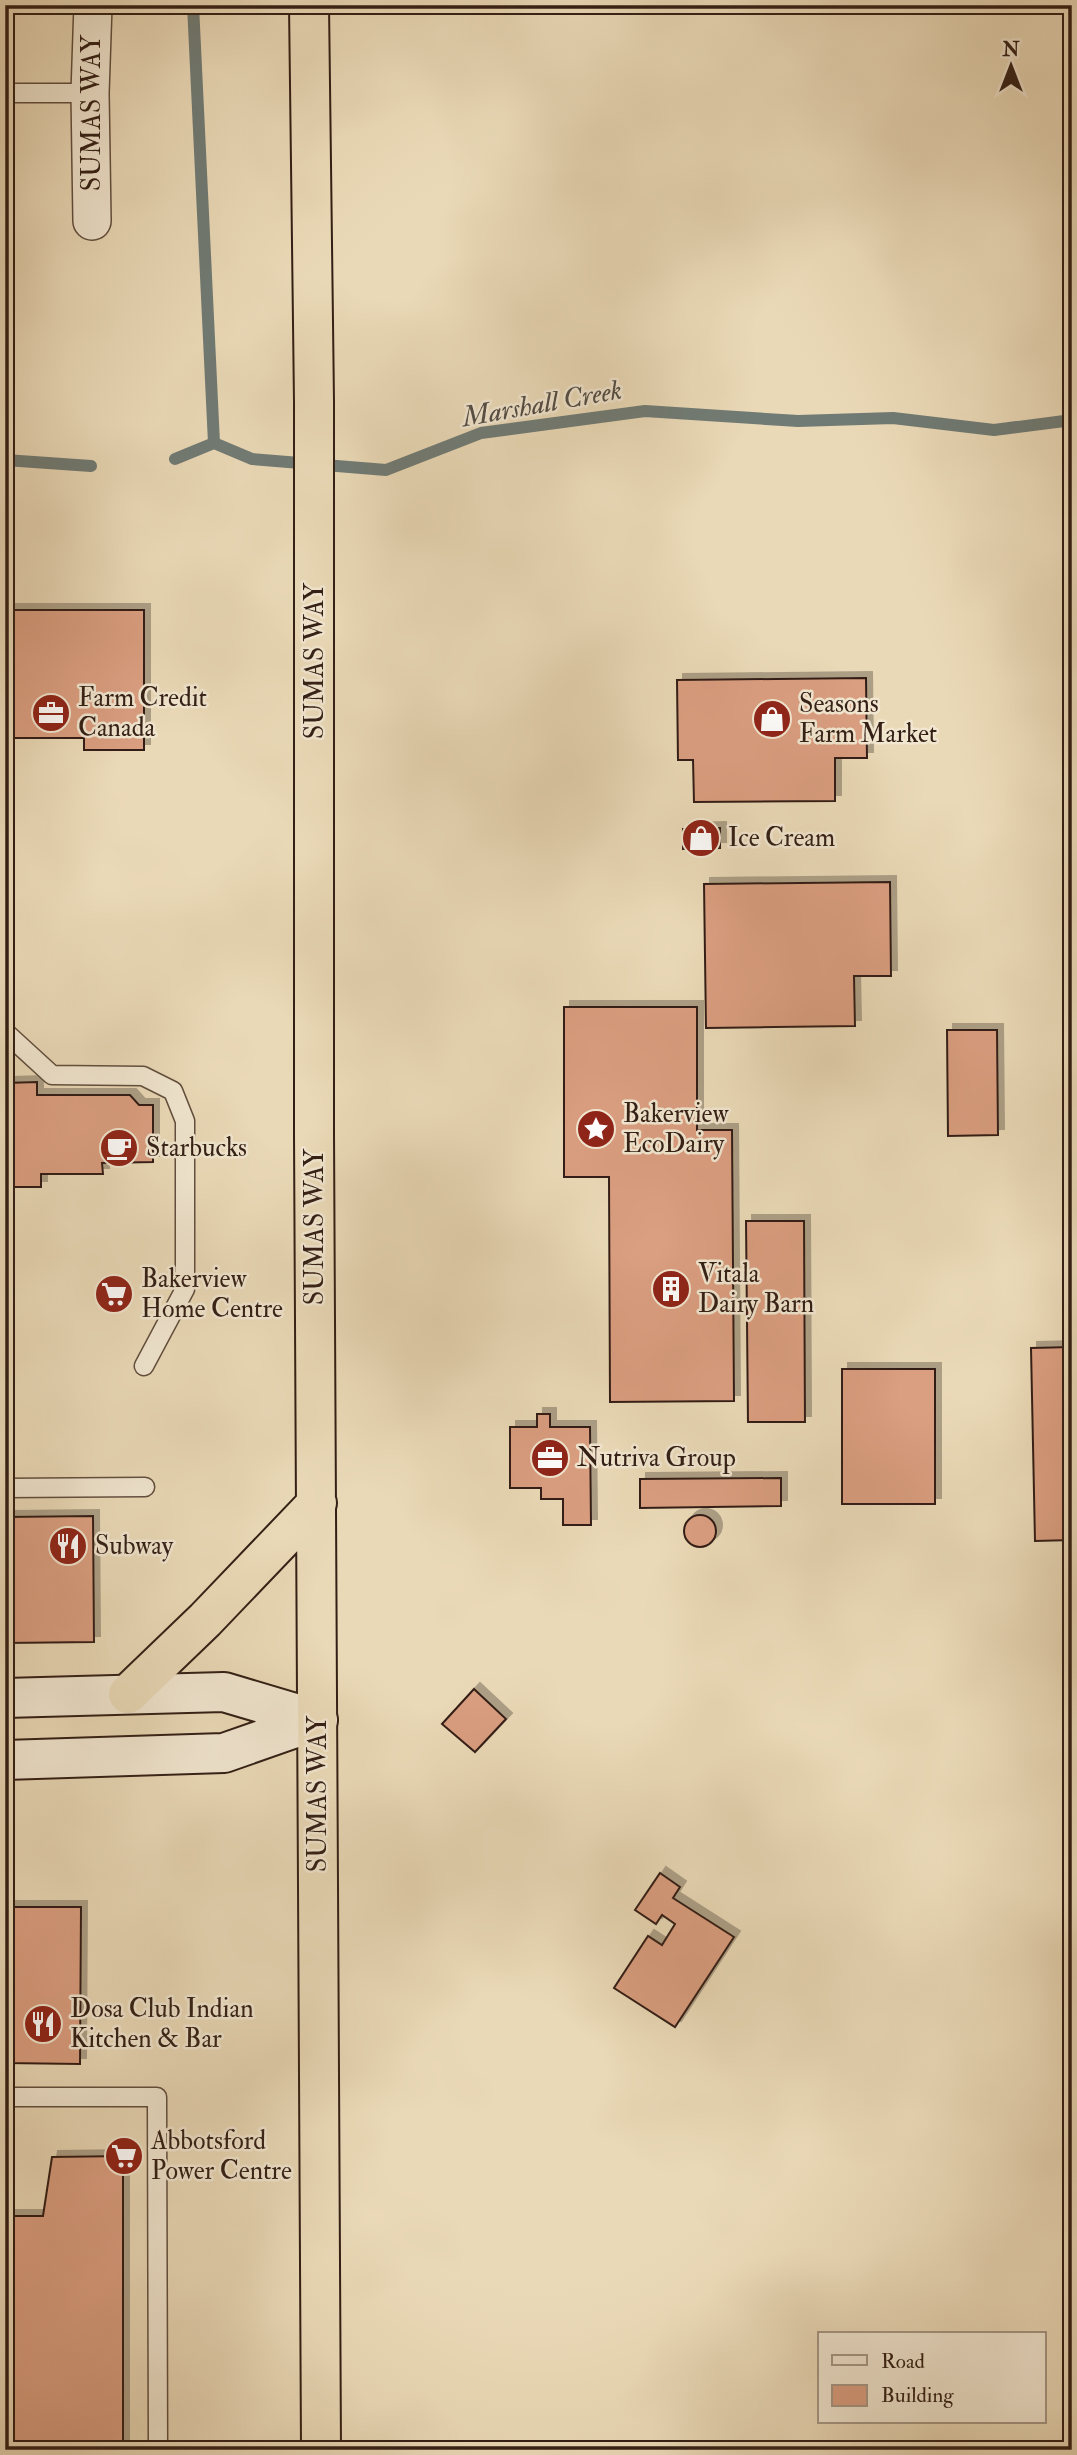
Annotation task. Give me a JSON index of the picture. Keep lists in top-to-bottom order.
{
  "streets": {
    "highway": ["SUMAS WAY"]
  },
  "water": ["Marshall Creek"],
  "places": {
    "office": ["Farm Credit Canada", "Nutriva Group"],
    "shop": ["Seasons Farm Market", "Ice Cream"],
    "place": ["Bakerview EcoDairy"],
    "cafe": ["Starbucks"],
    "building": ["Vitala Dairy Barn"],
    "supermarket": ["Bakerview Home Centre", "Abbotsford Power Centre"],
    "restaurant": ["Subway", "Dosa Club Indian Kitchen & Bar"]
  },
  "legend": ["Road", "Building"],
  "north": "top"
}
